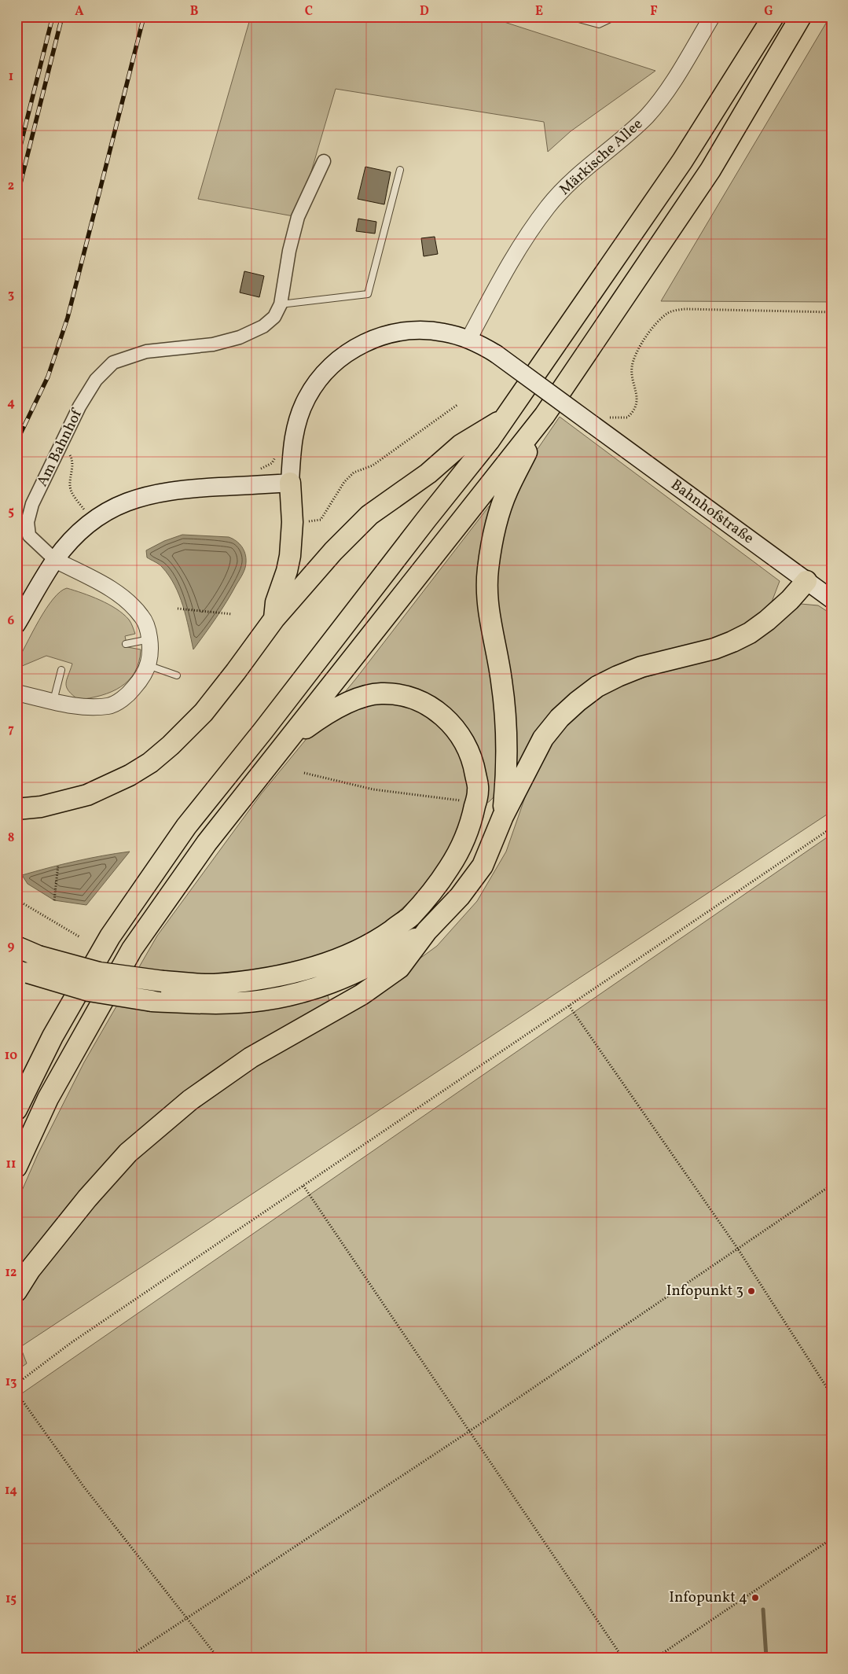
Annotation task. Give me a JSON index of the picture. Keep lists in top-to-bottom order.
{
  "streets": {
    "main road": ["Bahnhofstraße"],
    "street": ["Märkische Allee", "Am Bahnhof"]
  },
  "crossings": [
    ["Märkische Allee", "Bahnhofstraße"]
  ],
  "places": ["Infopunkt 3", "Infopunkt 4"],
  "grid": {
    "columns": [
      "A",
      "B",
      "C",
      "D",
      "E",
      "F",
      "G"
    ],
    "rows": [
      "1",
      "2",
      "3",
      "4",
      "5",
      "6",
      "7",
      "8",
      "9",
      "10",
      "11",
      "12",
      "13",
      "14",
      "15"
    ]
  }
}
